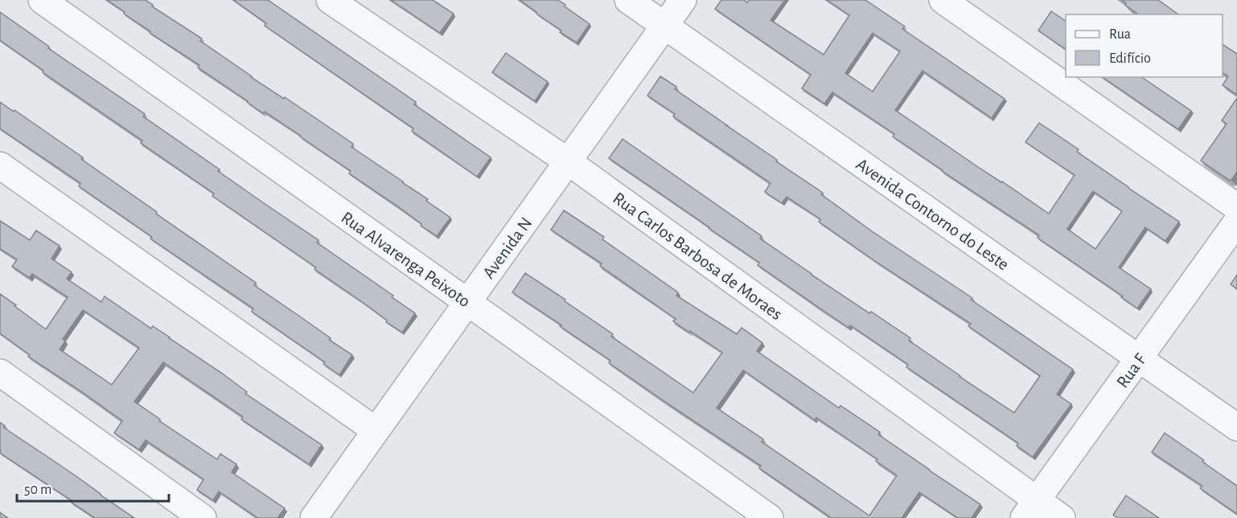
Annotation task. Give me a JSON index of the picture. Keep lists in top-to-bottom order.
{
  "streets": {
    "street": [
      "Avenida Contorno do Leste",
      "Avenida N",
      "Rua Carlos Barbosa de Moraes",
      "Rua Alvarenga Peixoto",
      "Rua F"
    ]
  },
  "crossings": [
    ["Avenida Contorno do Leste", "Avenida N"],
    ["Avenida Contorno do Leste", "Rua F"],
    ["Avenida N", "Rua Carlos Barbosa de Moraes"],
    ["Avenida N", "Rua Alvarenga Peixoto"],
    ["Rua Carlos Barbosa de Moraes", "Rua F"]
  ],
  "legend": ["Rua", "Edifício"],
  "scale_bar": "50 m"
}
